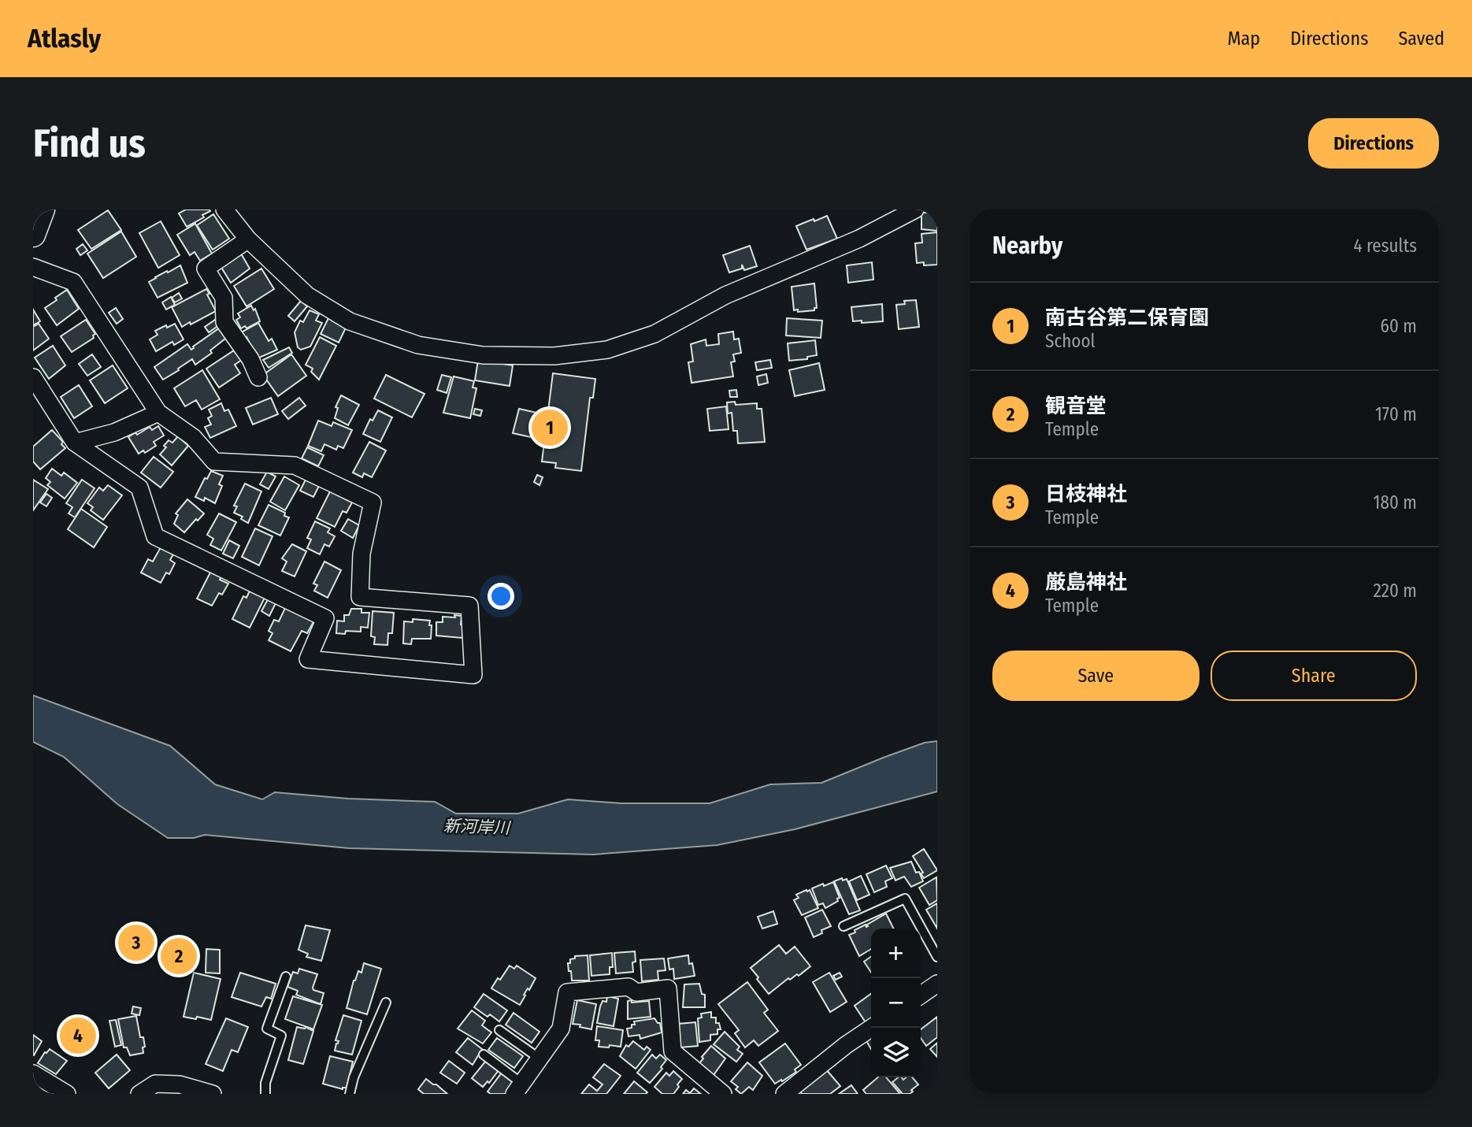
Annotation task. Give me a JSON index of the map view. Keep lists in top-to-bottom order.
{
  "water": ["新河岸川"],
  "page": {
    "header": "Atlasly",
    "nav": ["Map", "Directions", "Saved"],
    "buttons": [
      "Directions",
      ["Save", "Share"]
    ],
    "title": "Find us",
    "heading": ["Nearby", "4 results"],
    "list": [
      {
        "mark": "1",
        "name": "南古谷第二保育園",
        "note": "School",
        "value": "60 m"
      },
      {
        "mark": "2",
        "name": "観音堂",
        "note": "Temple",
        "value": "170 m"
      },
      {
        "mark": "3",
        "name": "日枝神社",
        "note": "Temple",
        "value": "180 m"
      },
      {
        "mark": "4",
        "name": "厳島神社",
        "note": "Temple",
        "value": "220 m"
      }
    ],
    "pins": [
      "1",
      "3",
      "2",
      "4"
    ],
    "map_buttons": ["+", "−"]
  }
}
